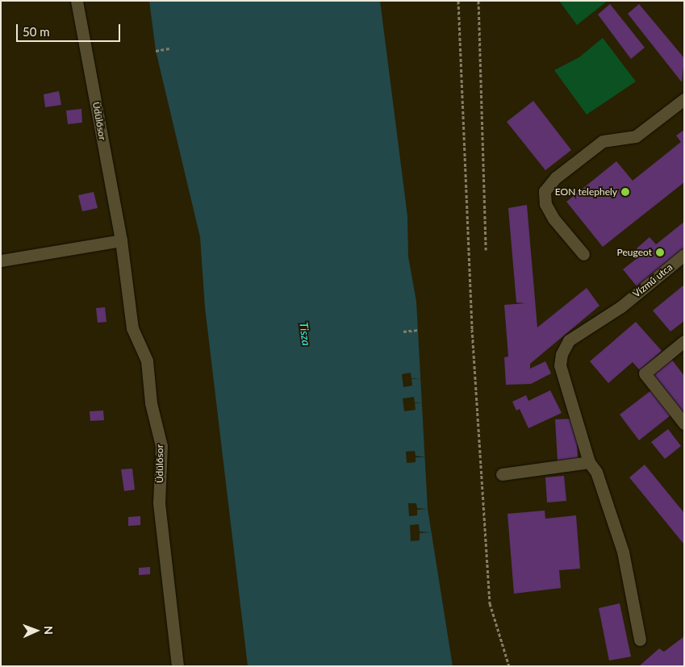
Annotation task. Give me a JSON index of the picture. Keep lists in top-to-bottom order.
{
  "streets": {
    "street": ["Üdülősor", "Vízmű utca"]
  },
  "water": ["Tisza"],
  "places": ["EON telephely", "Peugeot"],
  "scale_bar": "50 m",
  "north": "right"
}
